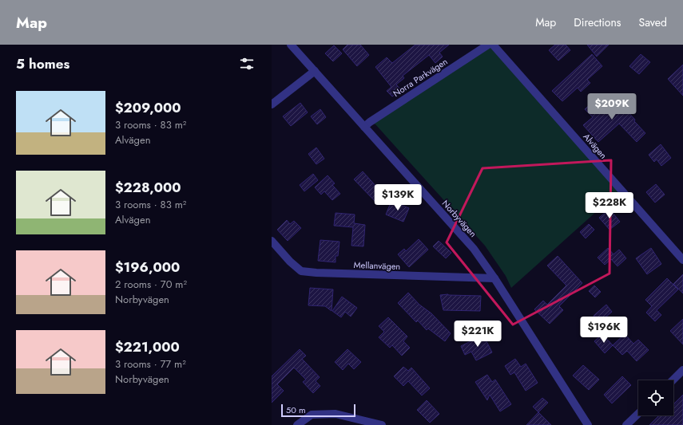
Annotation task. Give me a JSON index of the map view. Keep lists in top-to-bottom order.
{
  "streets": {
    "street": [
      "Norra Parkvägen",
      "Alvägen",
      "Norbyvägen",
      "Mellanvägen"
    ]
  },
  "crossings": [
    ["Norra Parkvägen", "Norbyvägen"],
    ["Norbyvägen", "Mellanvägen"]
  ],
  "scale_bar": "50 m",
  "page": {
    "header": "Map",
    "nav": ["Map", "Directions", "Saved"],
    "heading": "5 homes",
    "list": [
      {
        "name": "$209,000",
        "note": "3 rooms · 83 m² · Alvägen"
      },
      {
        "name": "$228,000",
        "note": "3 rooms · 83 m² · Alvägen"
      },
      {
        "name": "$196,000",
        "note": "2 rooms · 70 m² · Norbyvägen"
      },
      {
        "name": "$221,000",
        "note": "3 rooms · 77 m² · Norbyvägen"
      }
    ],
    "price": [
      "$209K",
      "$139K",
      "$228K",
      "$196K",
      "$221K"
    ],
    "scale": "50 m"
  }
}
